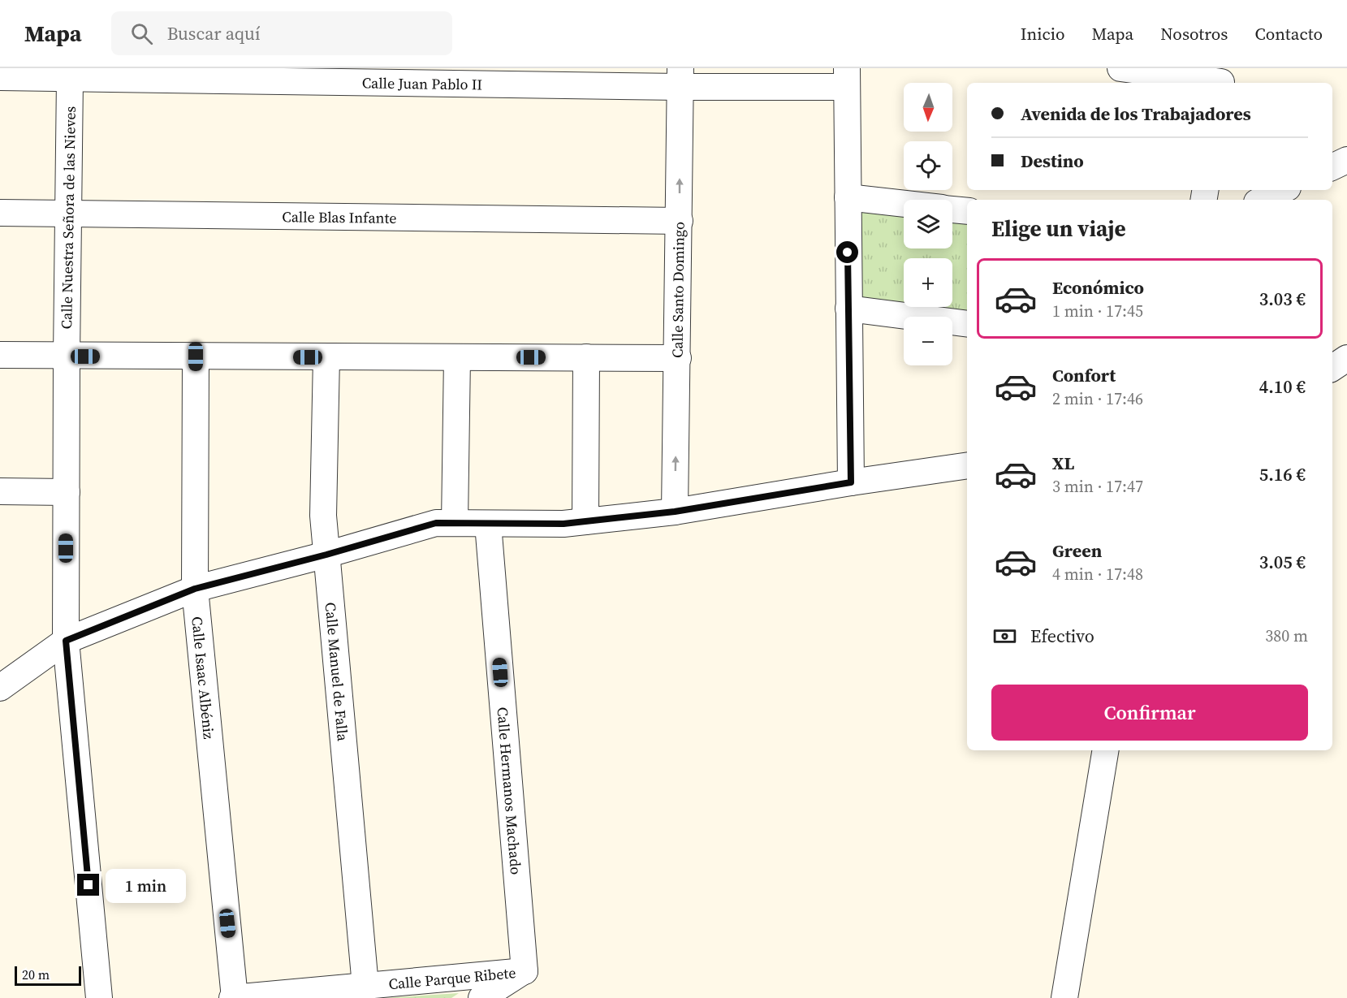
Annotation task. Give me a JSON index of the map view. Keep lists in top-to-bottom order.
{
  "streets": {
    "street": [
      "Calle Juan Pablo II",
      "Calle Blas Infante",
      "Calle Nuestra Señora de las Nieves",
      "Calle Santo Domingo",
      "Calle Manuel de Falla",
      "Calle Isaac Albéniz",
      "Calle Hermanos Machado",
      "Calle Parque Ribete"
    ]
  },
  "crossings": [
    ["Calle Juan Pablo II", "Calle Nuestra Señora de las Nieves"],
    ["Calle Juan Pablo II", "Calle Santo Domingo"],
    ["Calle Blas Infante", "Calle Nuestra Señora de las Nieves"],
    ["Calle Blas Infante", "Calle Santo Domingo"],
    ["Calle Manuel de Falla", "Calle Parque Ribete"],
    ["Calle Isaac Albéniz", "Calle Parque Ribete"],
    ["Calle Hermanos Machado", "Calle Parque Ribete"]
  ],
  "scale_bar": "20 m",
  "north": "bottom",
  "page": {
    "header": "Mapa",
    "search": "Buscar aquí",
    "nav": [
      "Inicio",
      "Mapa",
      "Nosotros",
      "Contacto"
    ],
    "map_buttons": ["+", "−"],
    "banner": ["Avenida de los Trabajadores", "Destino"],
    "heading": "Elige un viaje",
    "list": [
      {
        "name": "Económico",
        "note": "1 min · 17:45",
        "value": "3.03 €"
      },
      {
        "name": "Confort",
        "note": "2 min · 17:46",
        "value": "4.10 €"
      },
      {
        "name": "XL",
        "note": "3 min · 17:47",
        "value": "5.16 €"
      },
      {
        "name": "Green",
        "note": "4 min · 17:48",
        "value": "3.05 €"
      }
    ],
    "pay": ["Efectivo", "380 m"],
    "buttons": "Confirmar",
    "bubble": "1 min",
    "scale": "20 m"
  }
}
